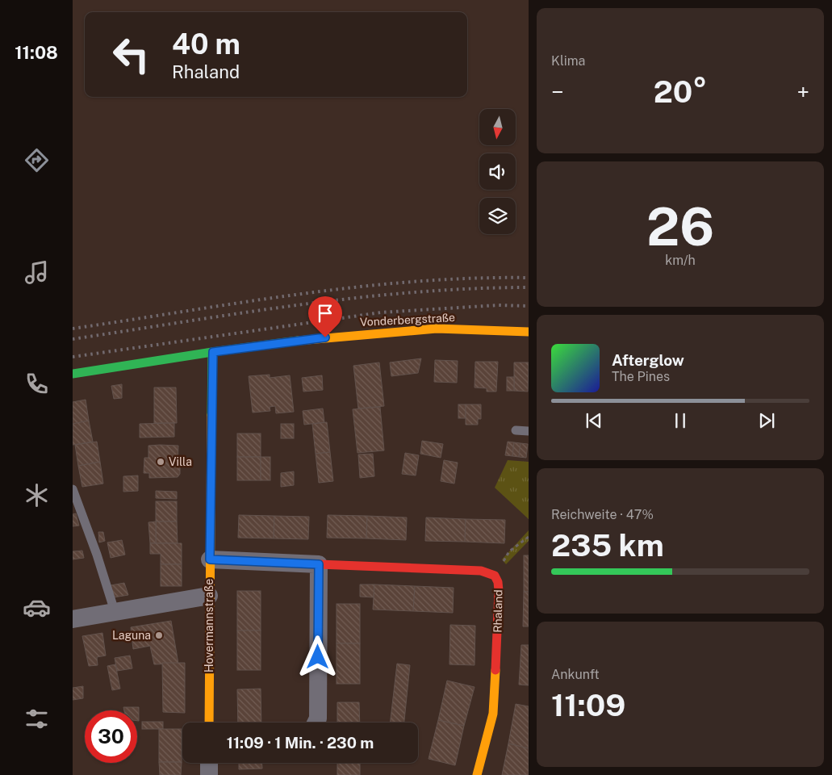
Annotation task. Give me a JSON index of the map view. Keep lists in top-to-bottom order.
{
  "streets": {
    "street": ["Vonderbergstraße", "Rhaland", "Hovermannstraße"]
  },
  "crossings": [
    ["Vonderbergstraße", "Hovermannstraße"],
    ["Rhaland", "Hovermannstraße"]
  ],
  "places": ["Villa", "Laguna"],
  "north": "bottom",
  "page": {
    "tabs": "11:08",
    "tile": [
      "Klima",
      ["26", "km/h"],
      ["Reichweite · 47%", "235 km"],
      ["Ankunft", "11:09"]
    ],
    "turn": ["40 m", "Rhaland"],
    "heat": ["−", "20°", "+"],
    "song": ["Afterglow", "The Pines"],
    "limit": "30",
    "trip": "11:09 · 1 Min. · 230 m"
  }
}
